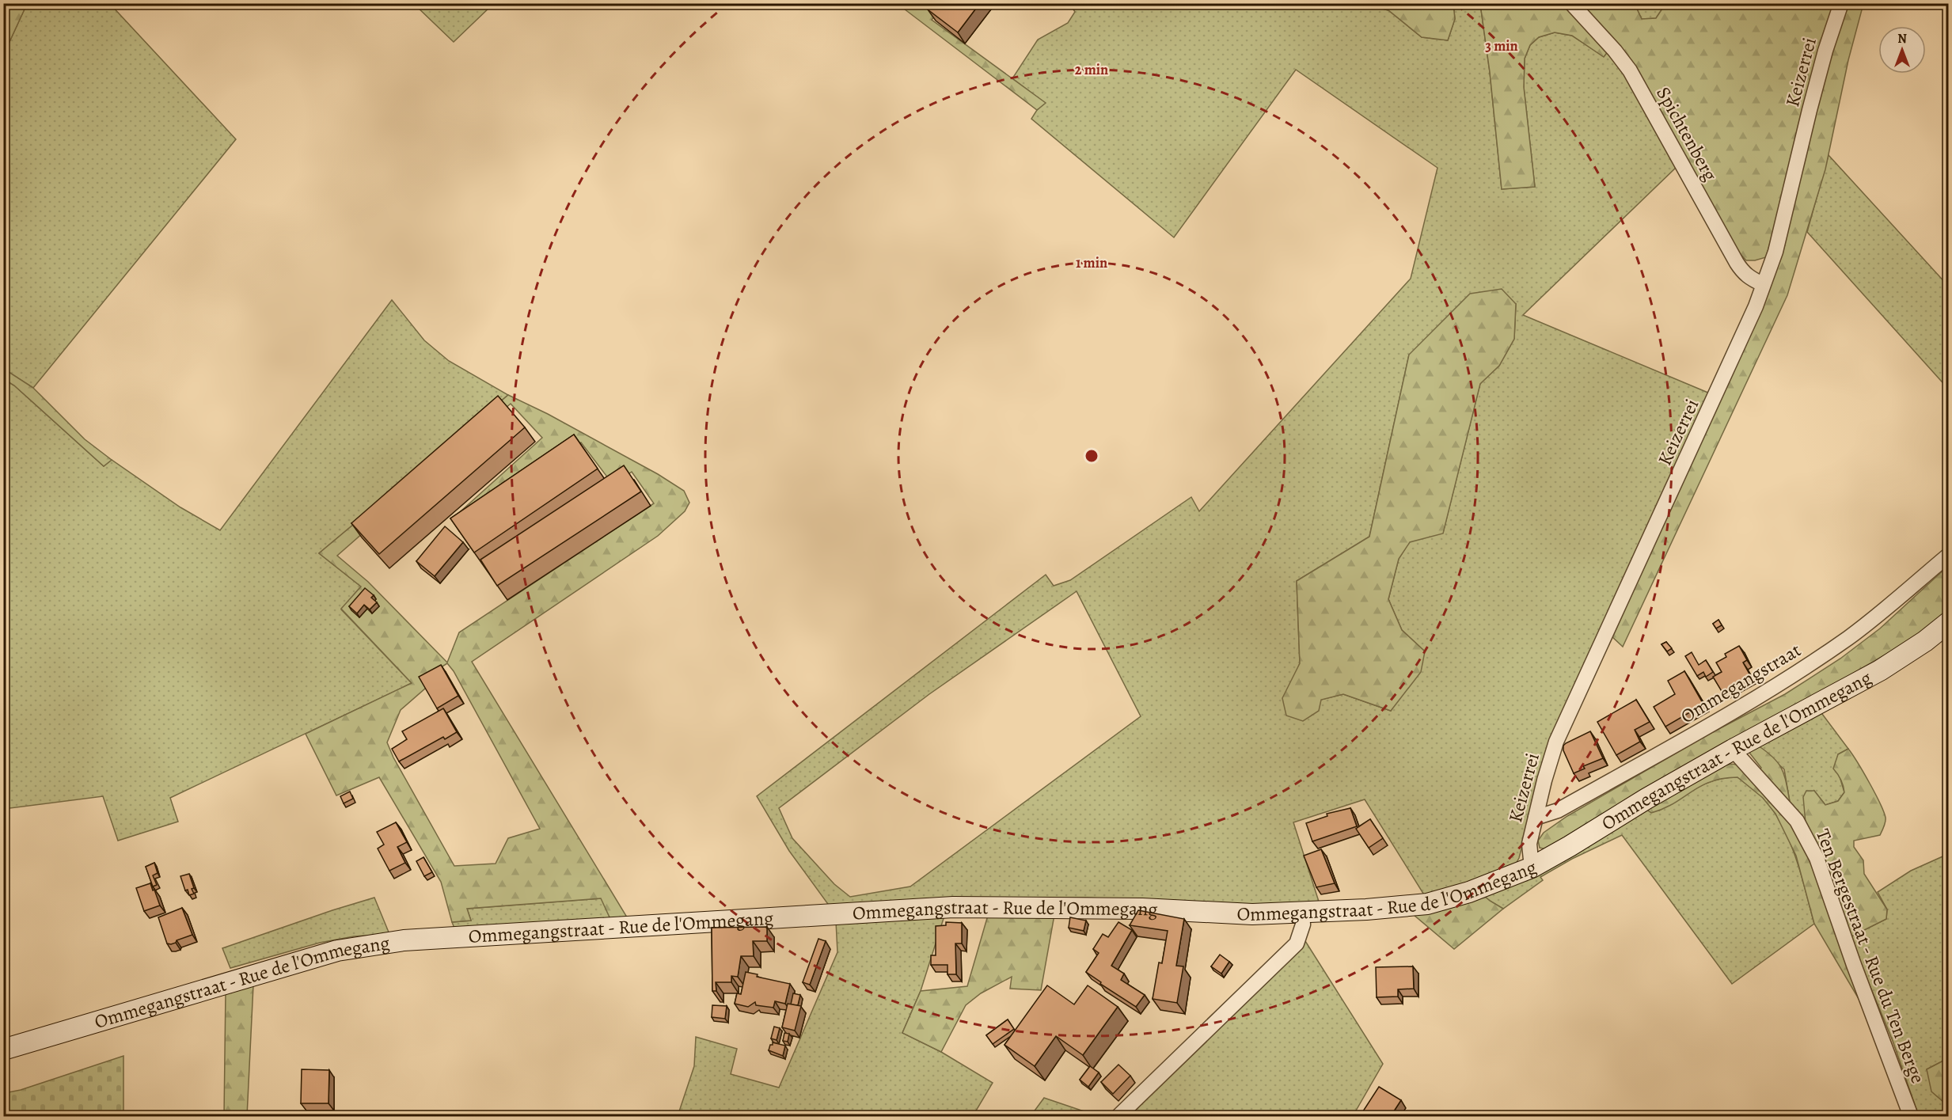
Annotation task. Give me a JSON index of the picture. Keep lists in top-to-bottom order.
{
  "streets": {
    "main road": ["Ommegangstraat - Rue de l'Ommegang"],
    "street": [
      "Keizerrei",
      "Spichtenberg",
      "Ommegangstraat",
      "Ten Bergestraat - Rue du Ten Berge"
    ]
  },
  "crossings": [
    ["Keizerrei", "Spichtenberg"],
    ["Keizerrei", "Ommegangstraat"],
    ["Keizerrei", "Ommegangstraat - Rue de l'Ommegang"],
    ["Ommegangstraat - Rue de l'Ommegang", "Ten Bergestraat - Rue du Ten Berge"]
  ],
  "north": "top",
  "rings": ["3 min", "2 min", "1 min"]
}
